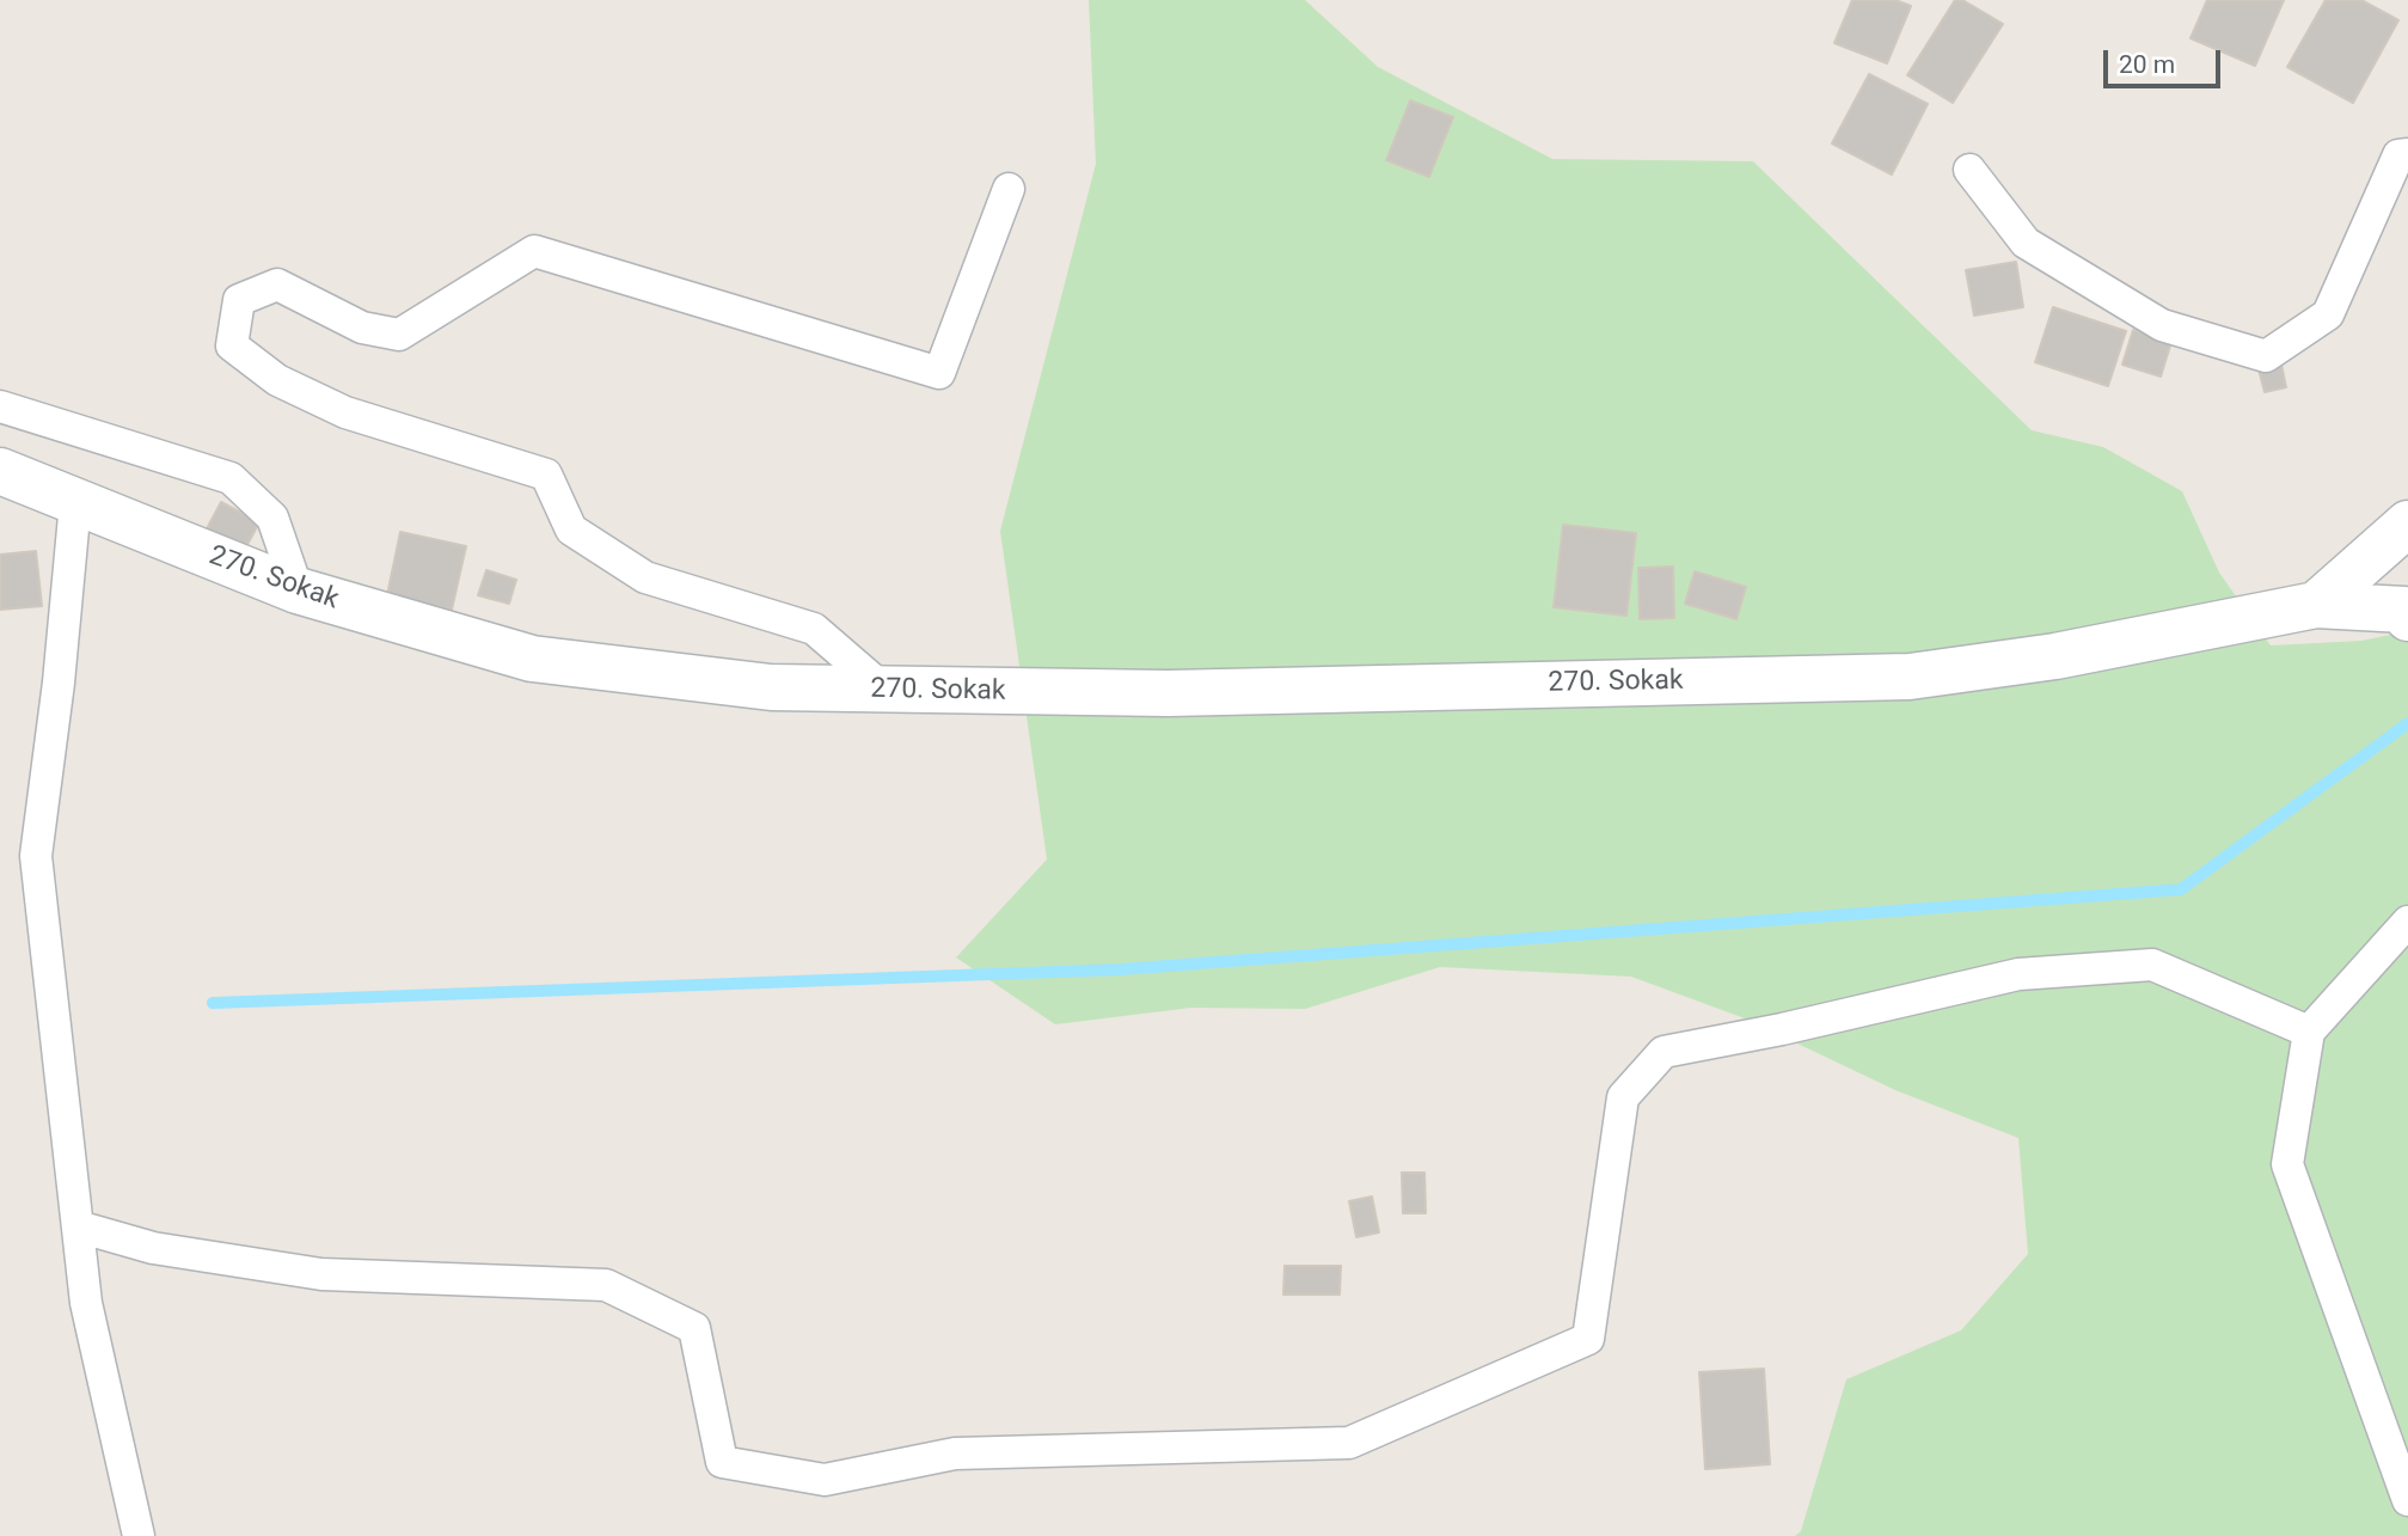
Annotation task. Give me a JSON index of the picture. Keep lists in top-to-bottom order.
{
  "streets": {
    "street": ["270. Sokak"]
  },
  "scale_bar": "20 m"
}
